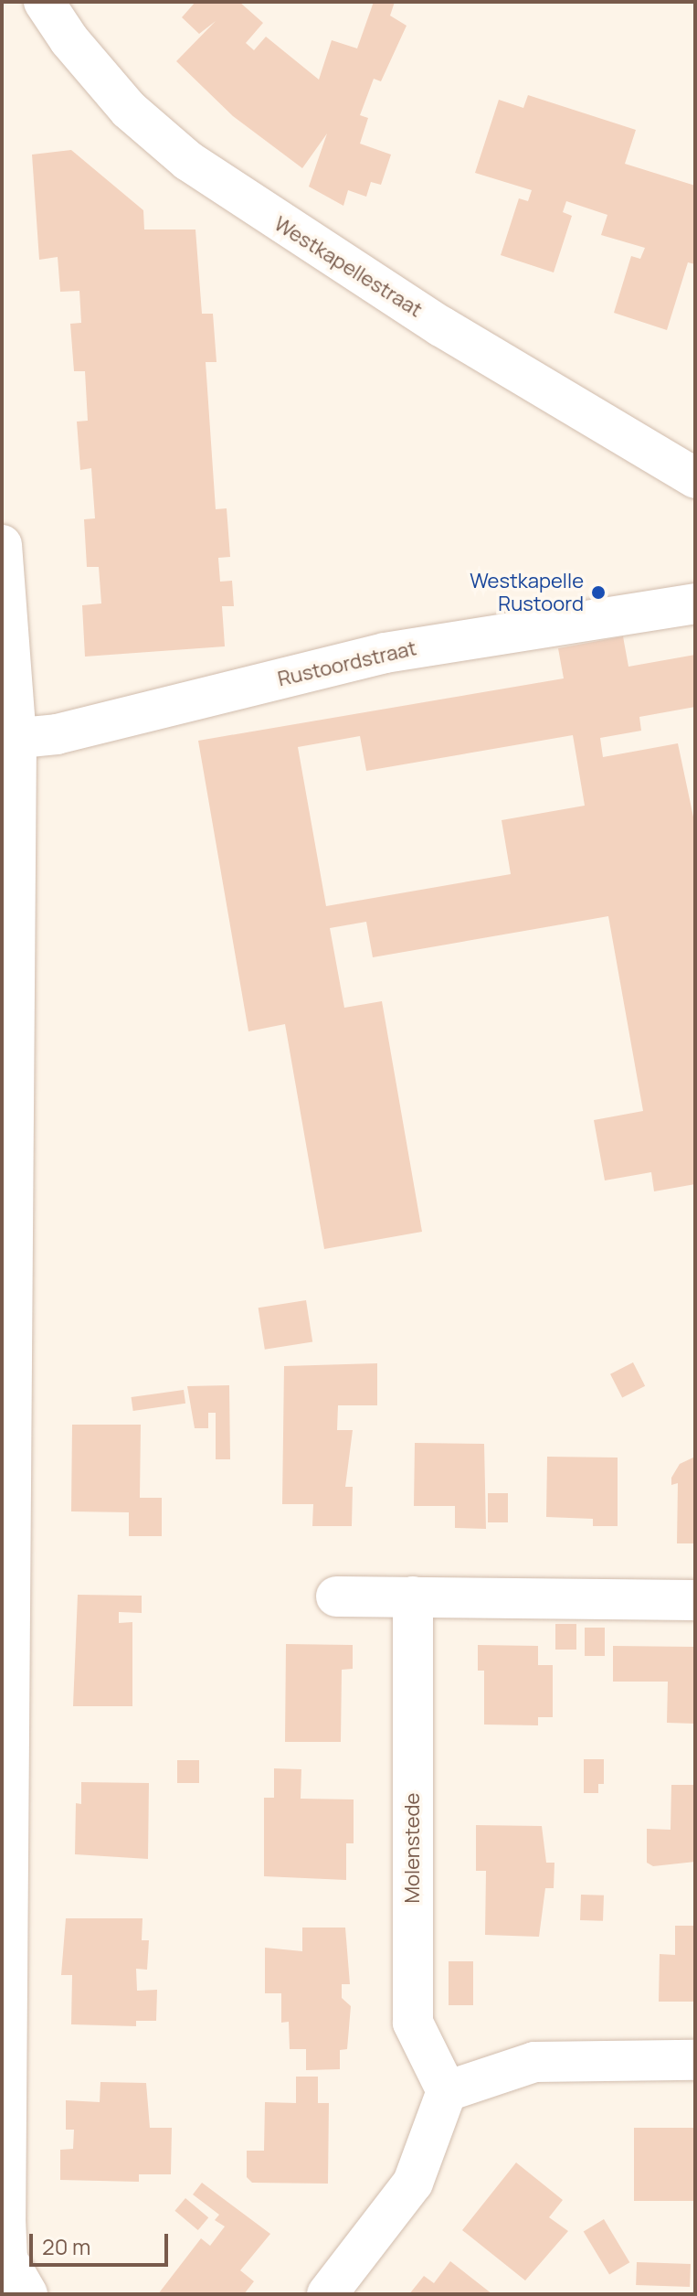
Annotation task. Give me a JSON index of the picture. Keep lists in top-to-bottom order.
{
  "streets": {
    "street": ["Westkapellestraat", "Rustoordstraat", "Molenstede"]
  },
  "places": ["Westkapelle Rustoord"],
  "scale_bar": "20 m"
}
